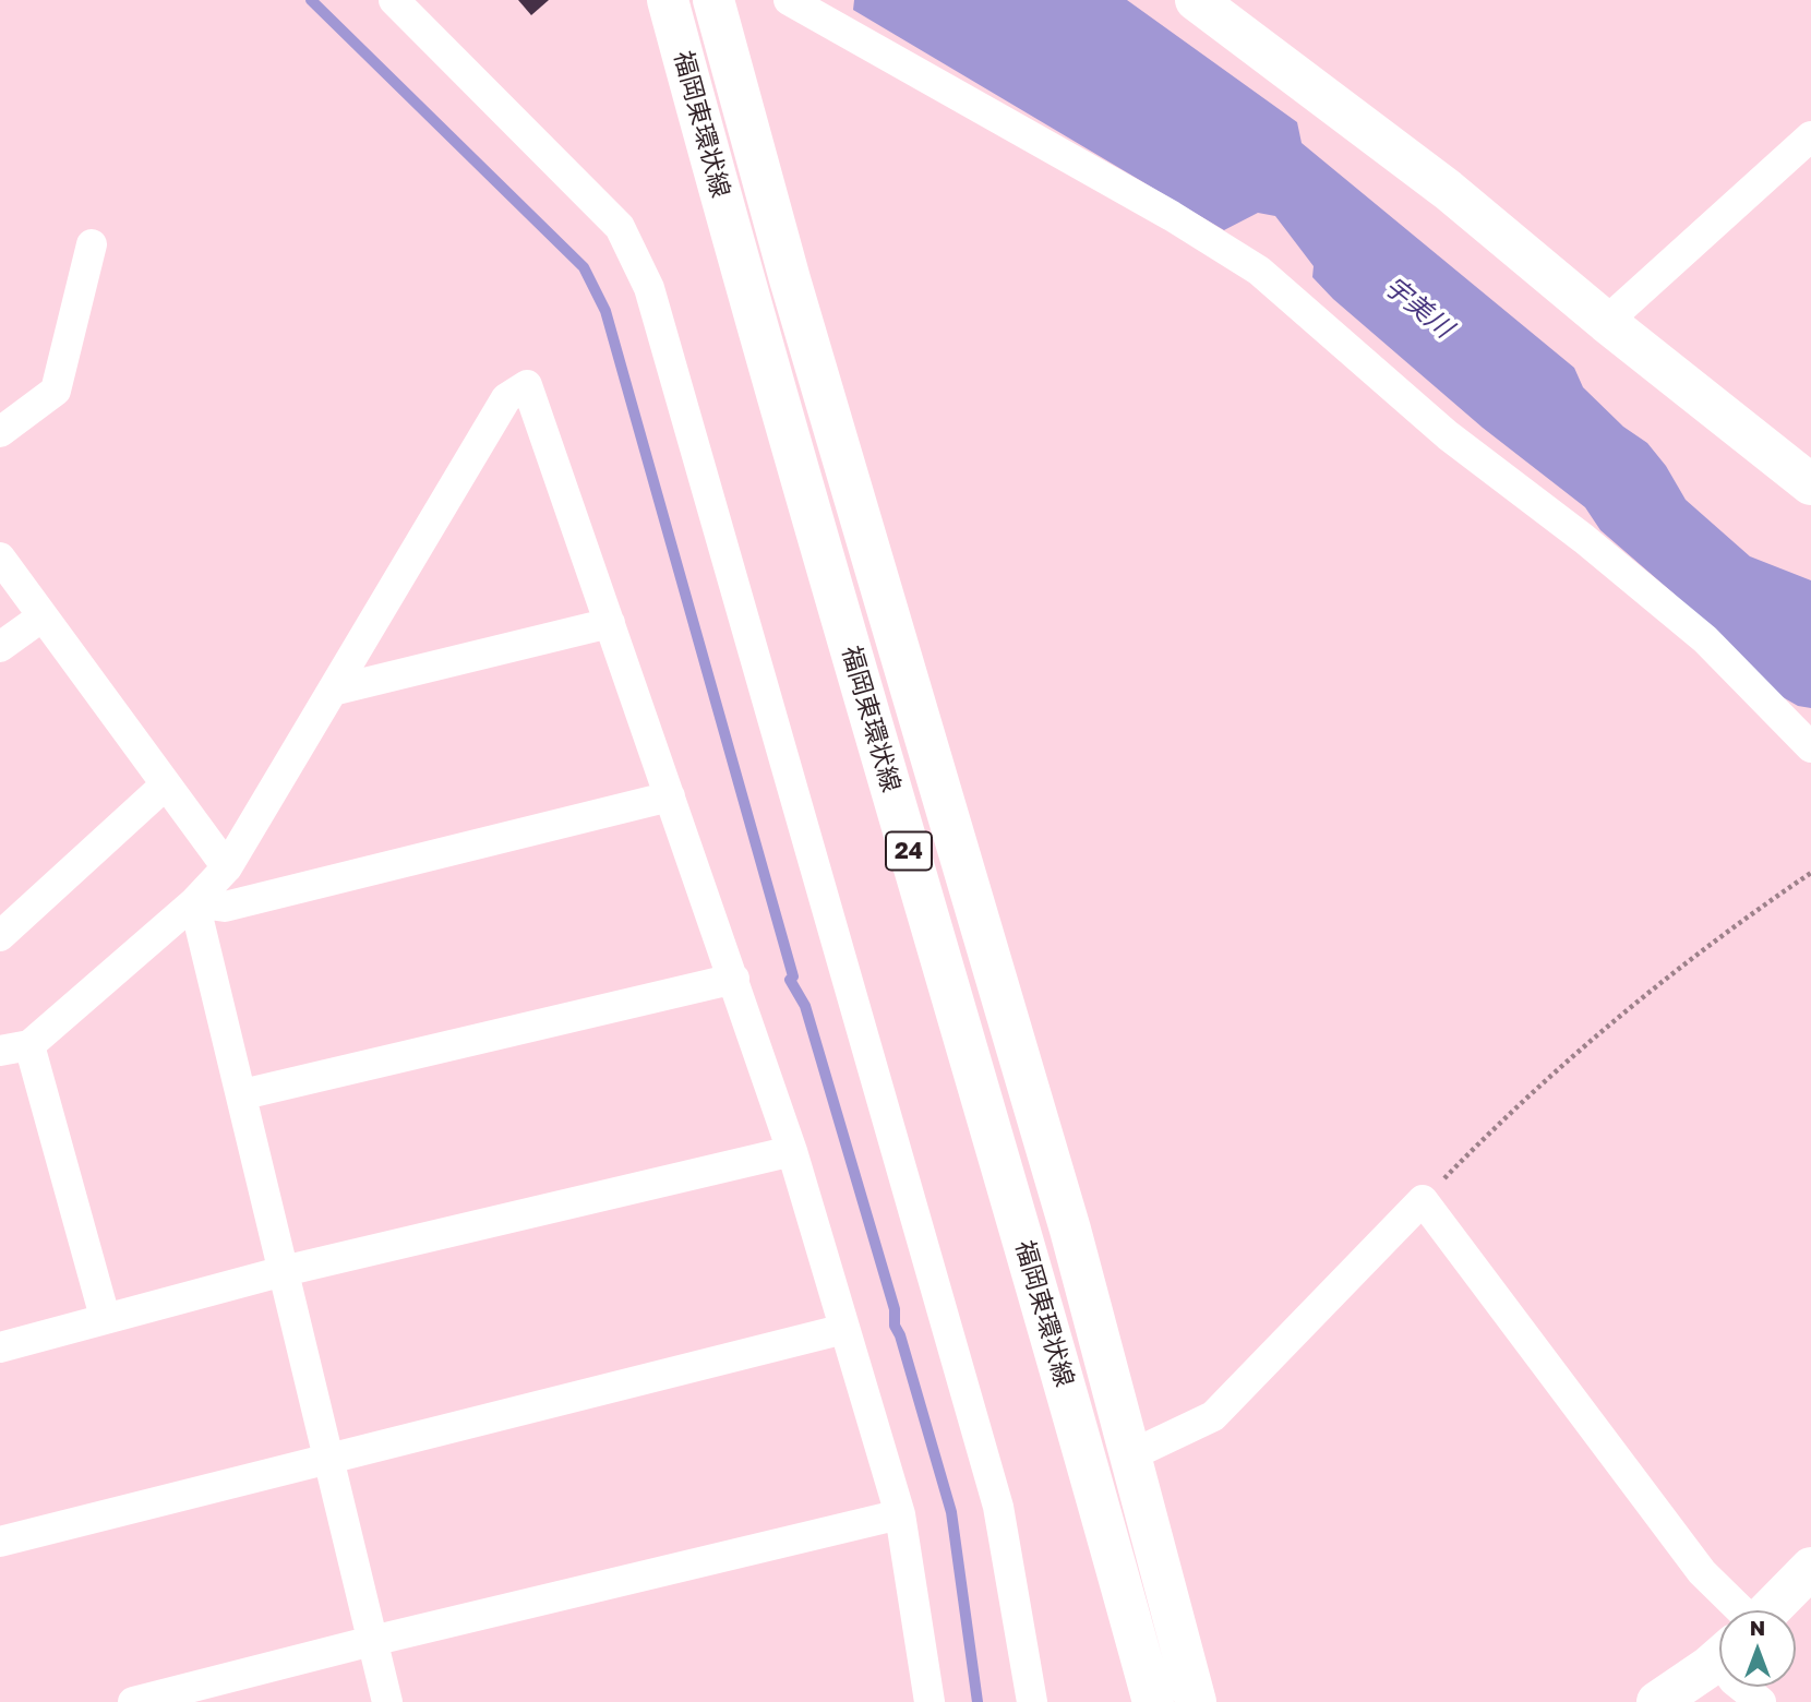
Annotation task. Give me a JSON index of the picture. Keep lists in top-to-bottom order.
{
  "streets": {
    "main road": ["福岡東環状線", "24"]
  },
  "water": ["宇美川"],
  "north": "top"
}
